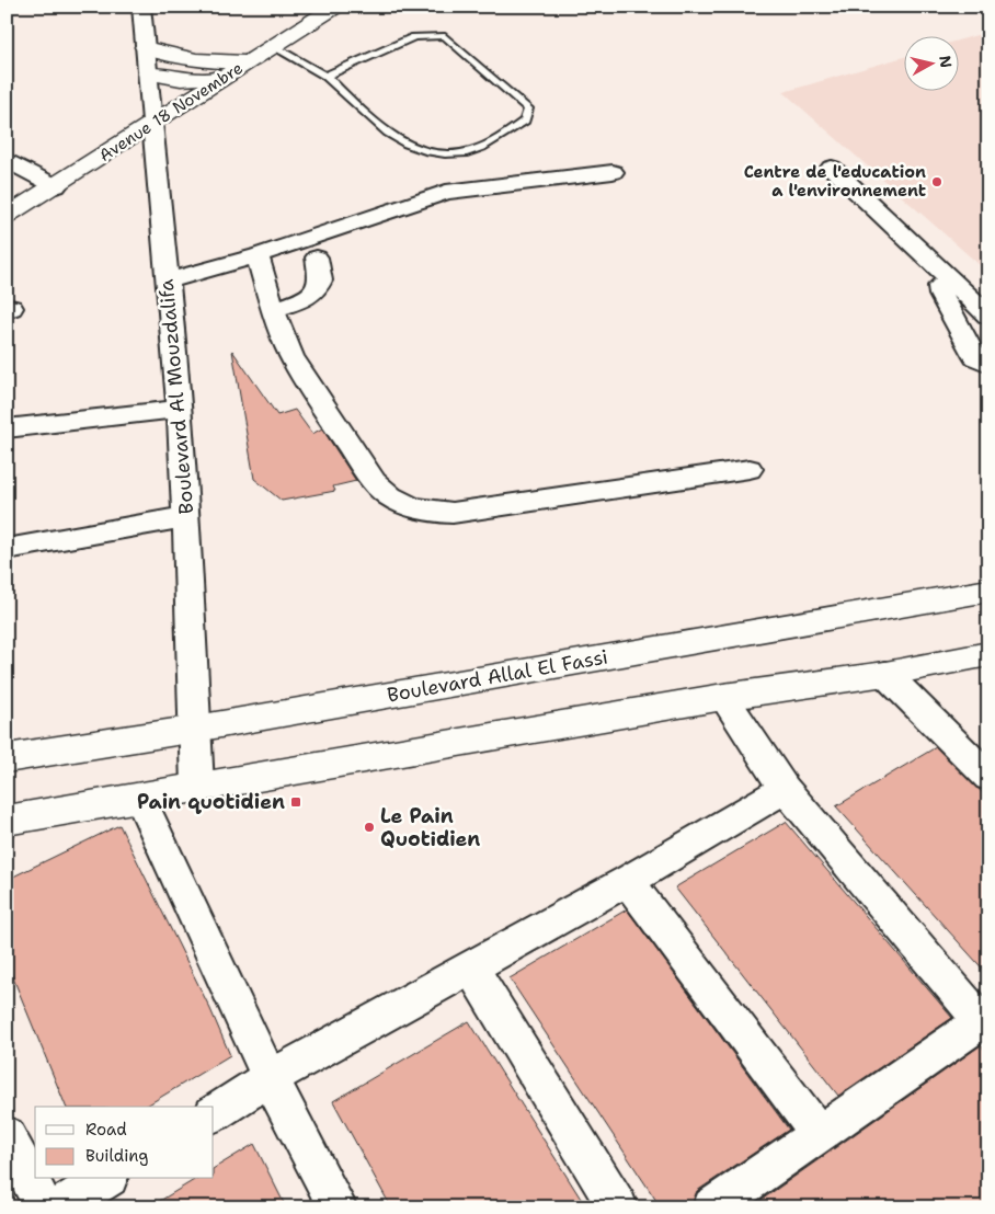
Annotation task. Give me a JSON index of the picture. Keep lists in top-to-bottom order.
{
  "streets": {
    "main road": ["Avenue 18 Novembre", "Boulevard Allal El Fassi"],
    "street": ["Boulevard Al Mouzdalifa"]
  },
  "crossings": [
    ["Avenue 18 Novembre", "Boulevard Al Mouzdalifa"],
    ["Boulevard Al Mouzdalifa", "Boulevard Allal El Fassi"]
  ],
  "places": {
    "other": ["Centre de l'education a l'environnement", "Le Pain Quotidien"],
    "transit": ["Pain quotidien"]
  },
  "legend": ["Road", "Building"],
  "north": "right"
}
